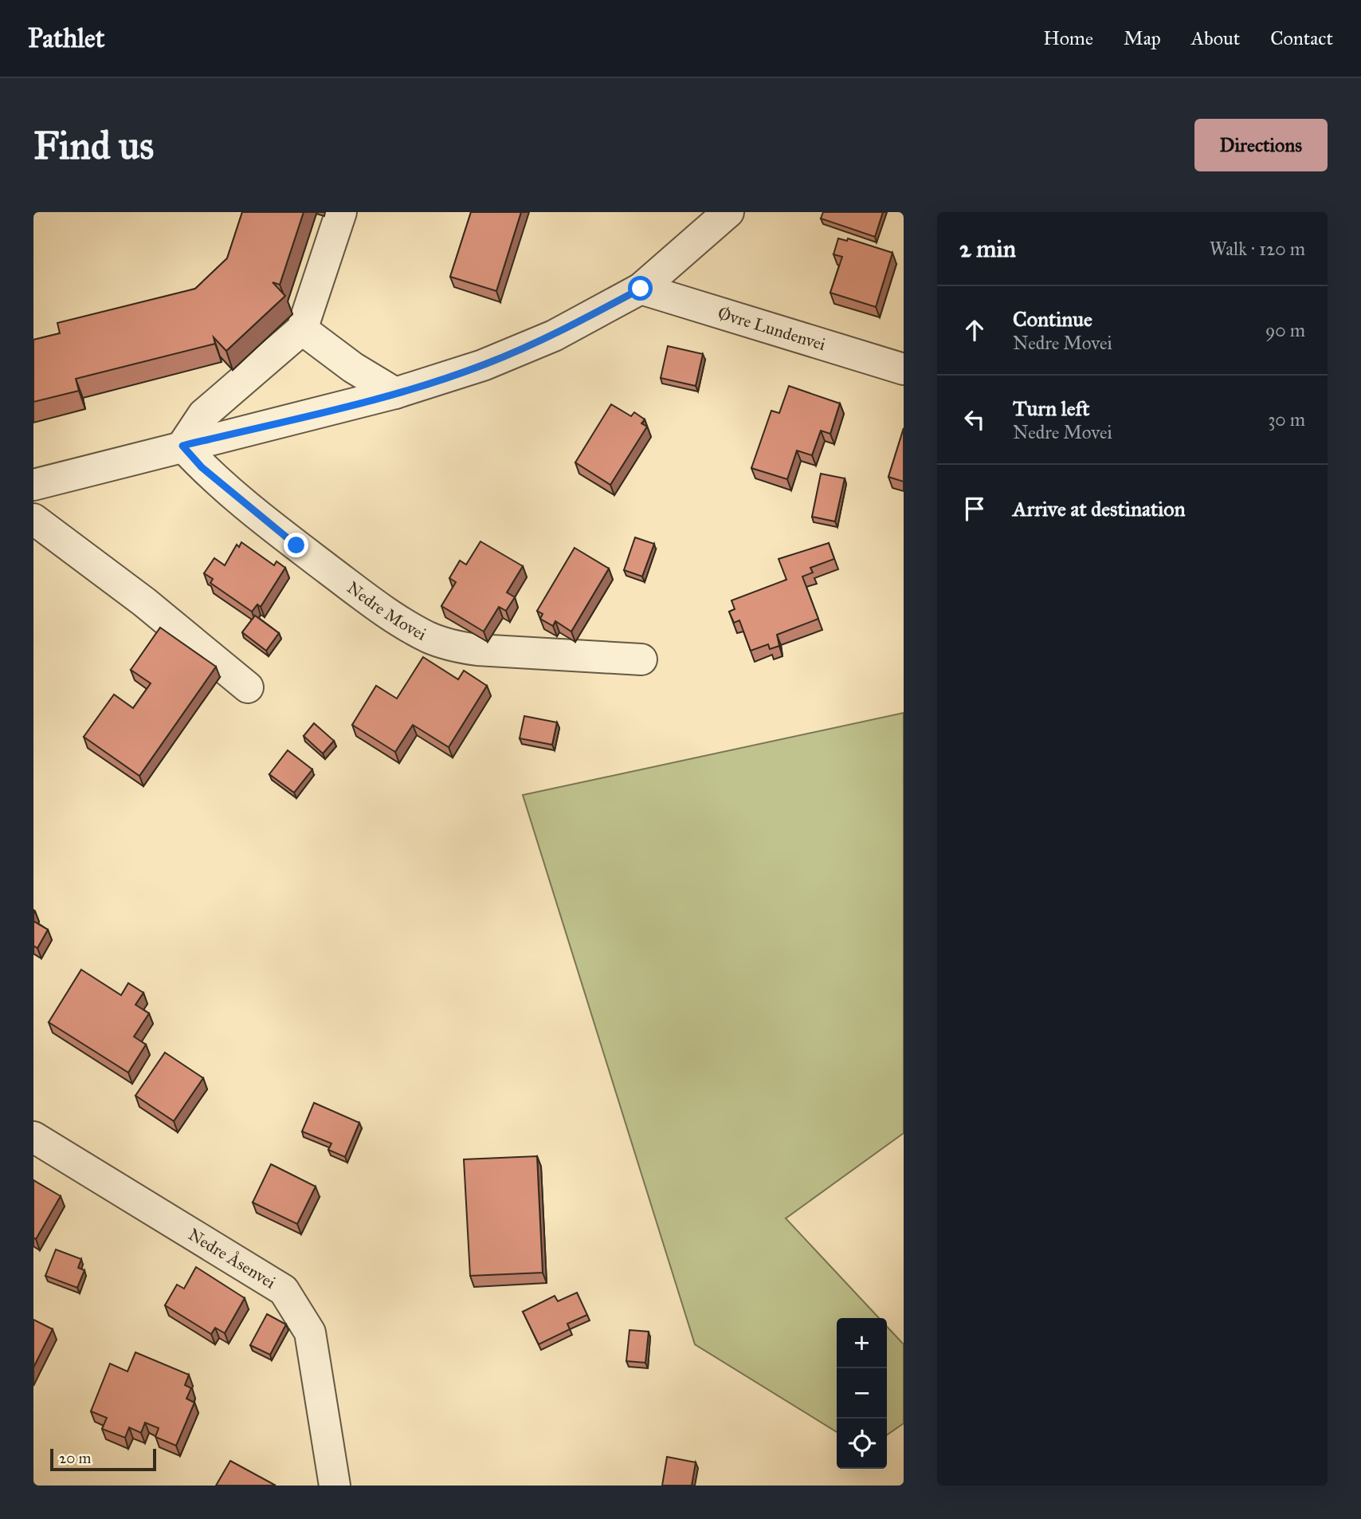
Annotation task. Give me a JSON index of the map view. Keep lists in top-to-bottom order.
{
  "streets": {
    "street": ["Øvre Lundenvei", "Nedre Movei", "Nedre Åsenvei"]
  },
  "scale_bar": "20 m",
  "page": {
    "header": "Pathlet",
    "nav": [
      "Home",
      "Map",
      "About",
      "Contact"
    ],
    "buttons": "Directions",
    "title": "Find us",
    "heading": ["2 min", "Walk · 120 m"],
    "list": [
      ["Continue", "Nedre Movei", "90 m"],
      ["Turn left", "Nedre Movei", "30 m"],
      "Arrive at destination"
    ],
    "map_buttons": ["+", "−"],
    "scale": "20 m"
  }
}
